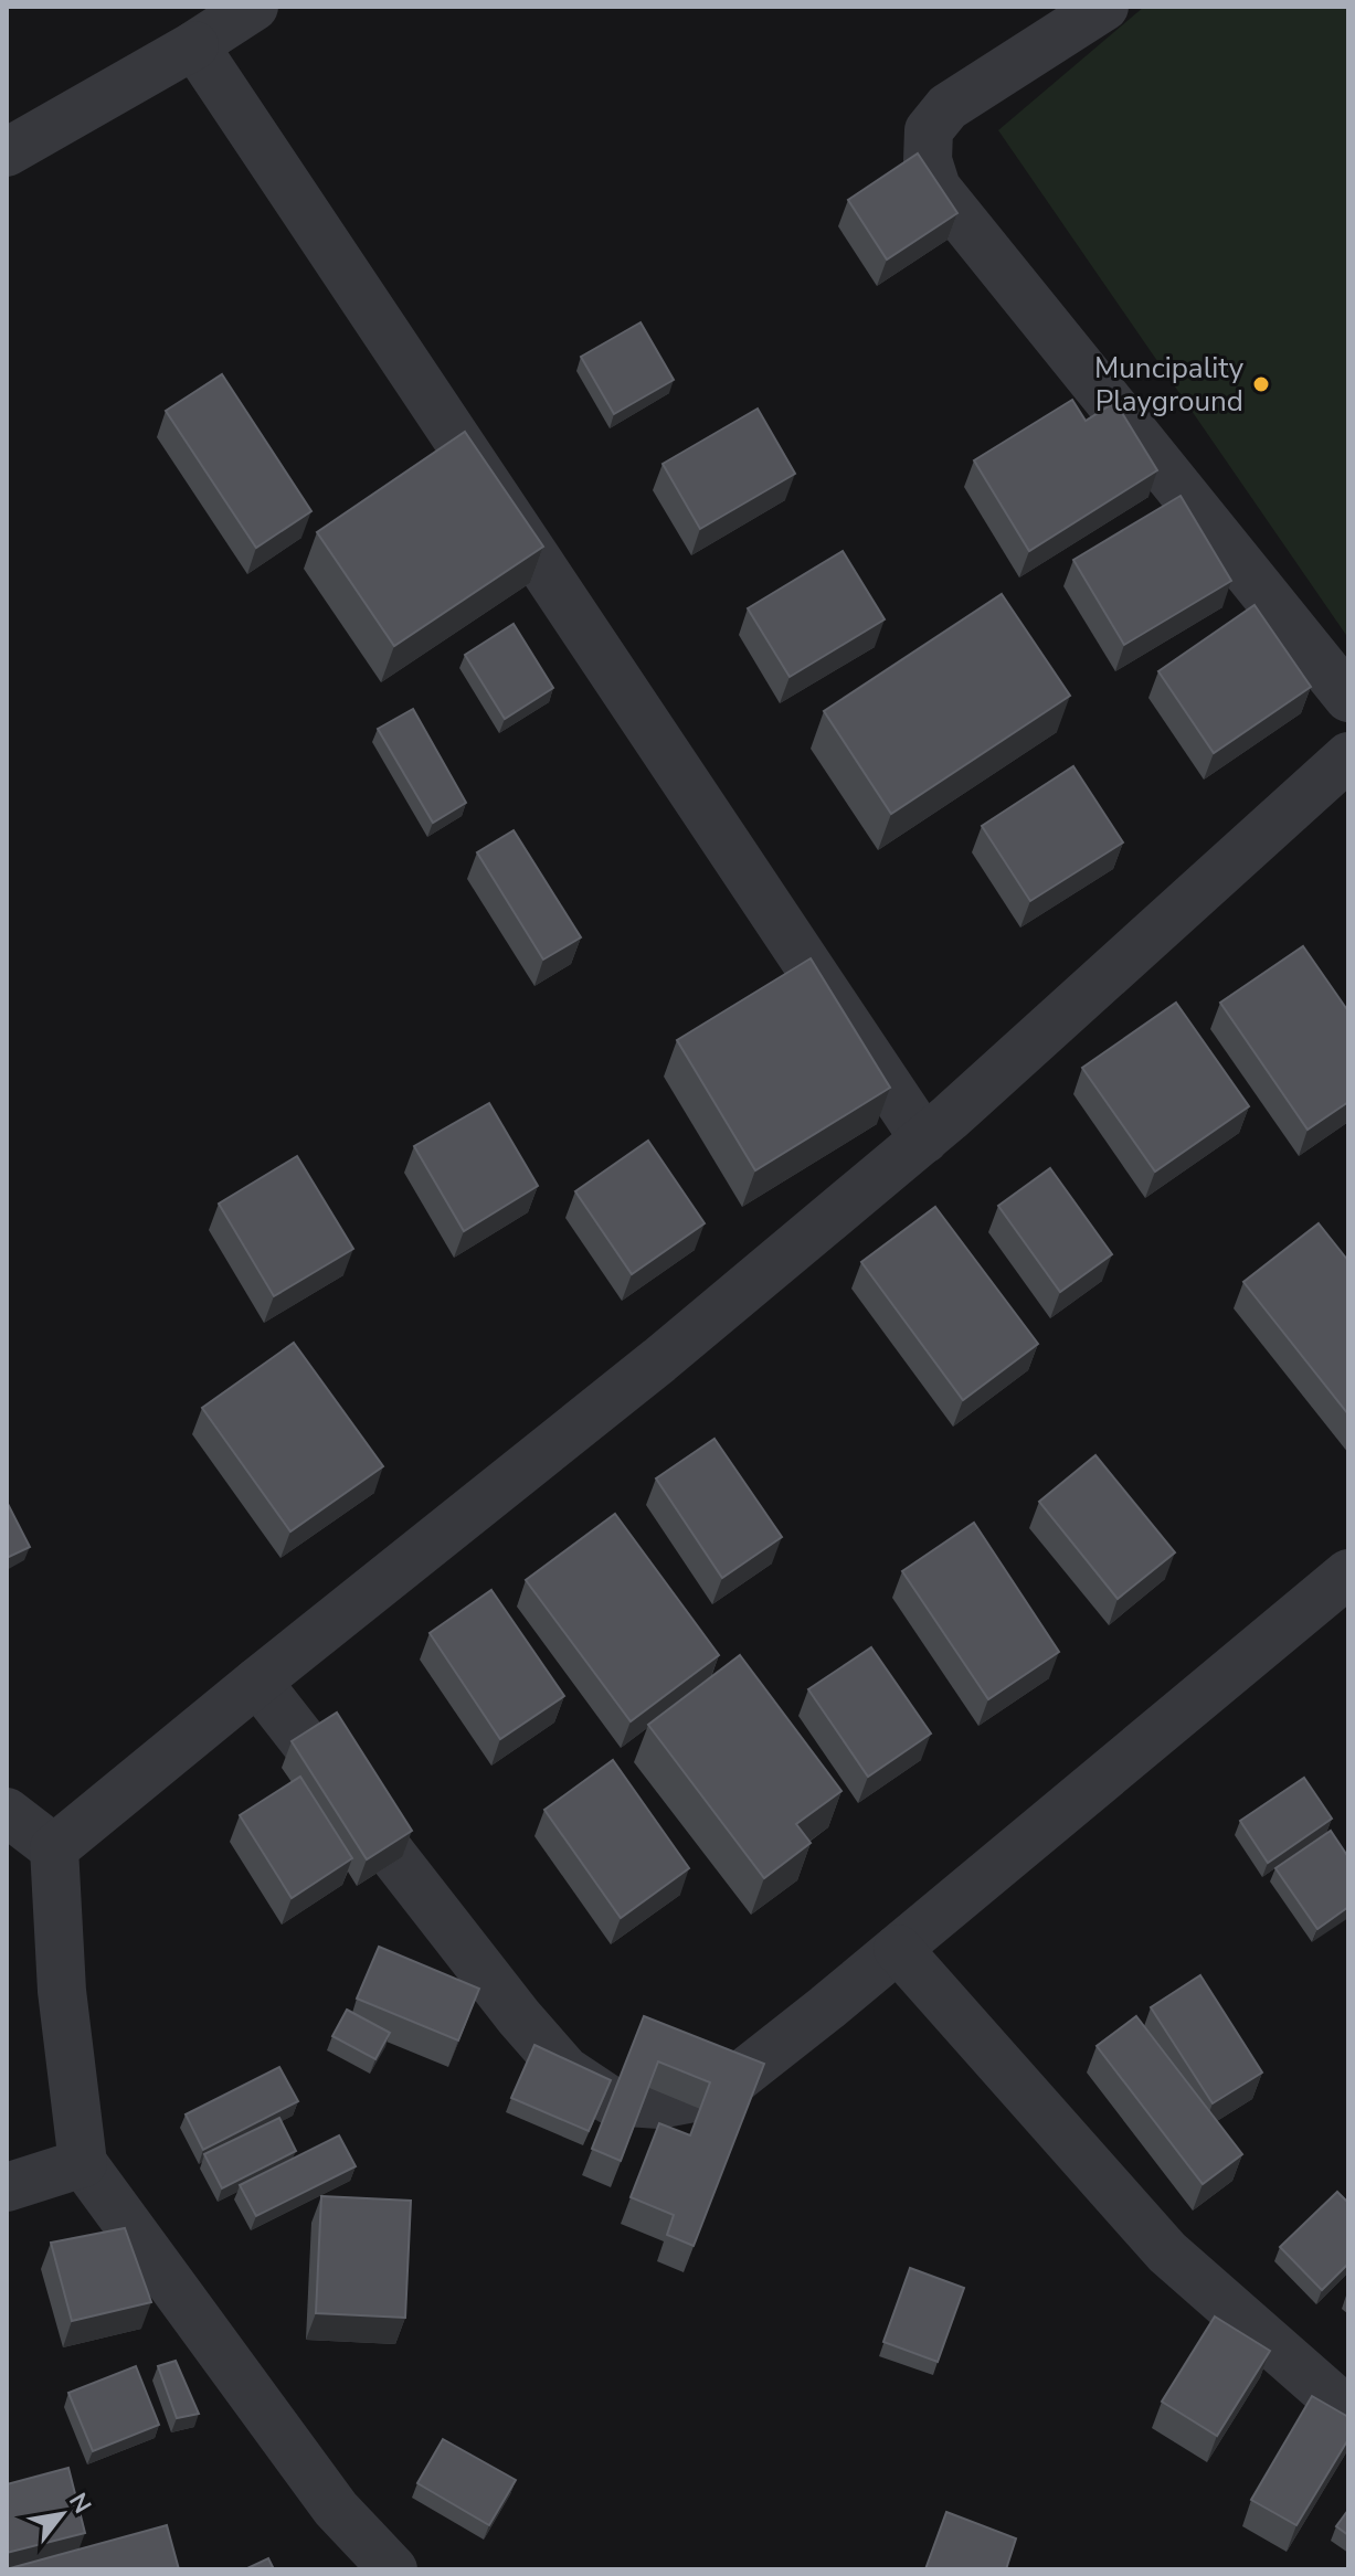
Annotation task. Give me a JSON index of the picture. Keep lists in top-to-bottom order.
{
  "places": ["Muncipality Playground"],
  "north": "top right"
}
